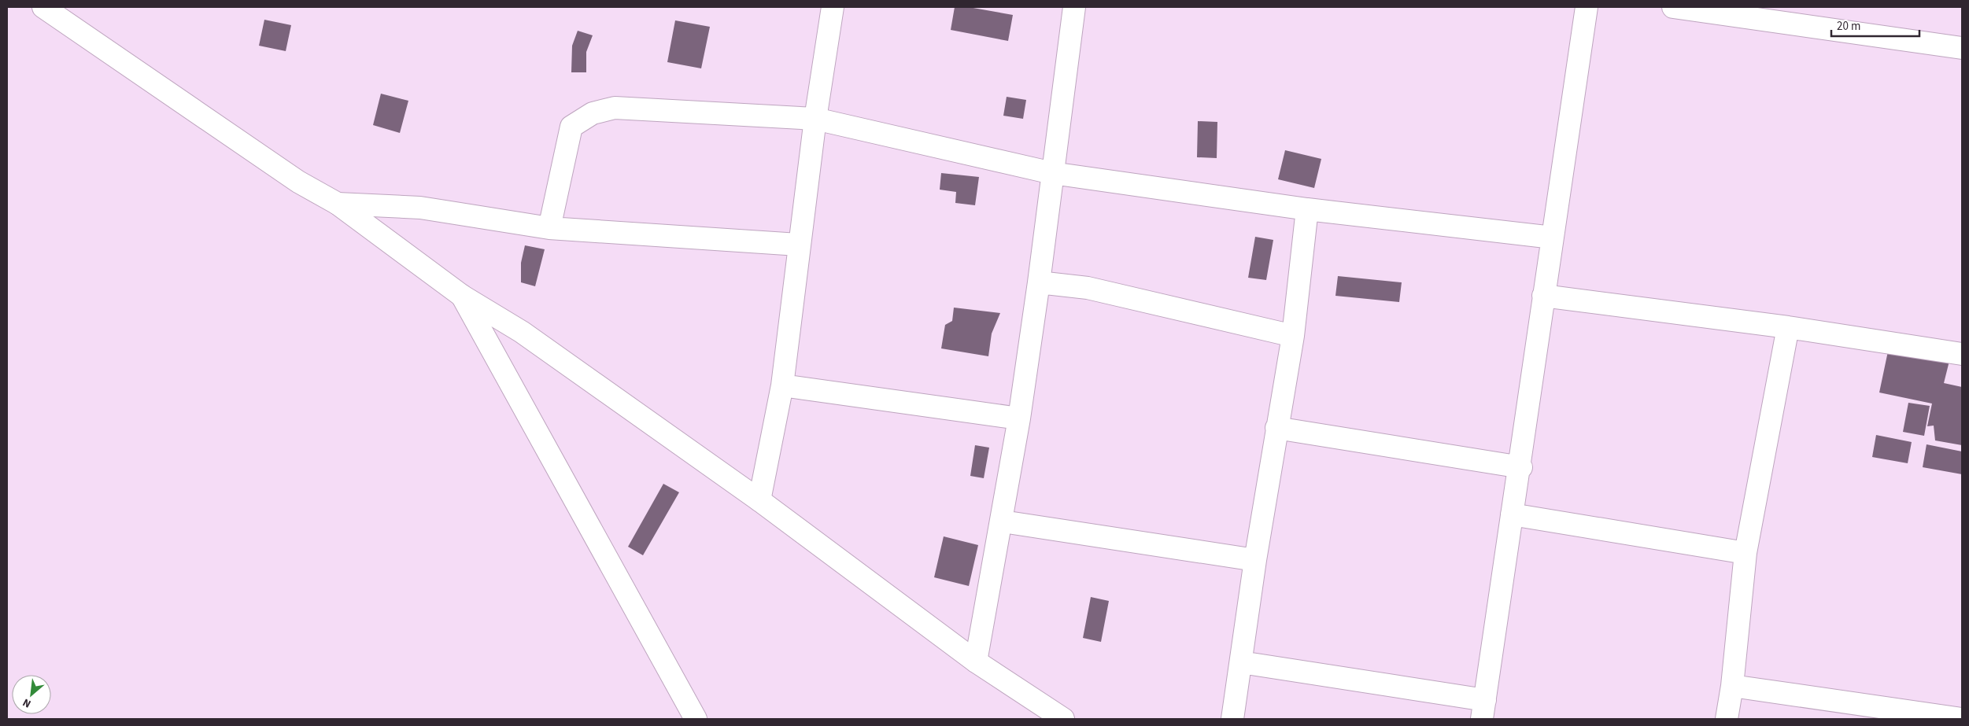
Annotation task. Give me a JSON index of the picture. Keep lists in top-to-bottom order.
{
  "scale_bar": "20 m",
  "north": "bottom left"
}
